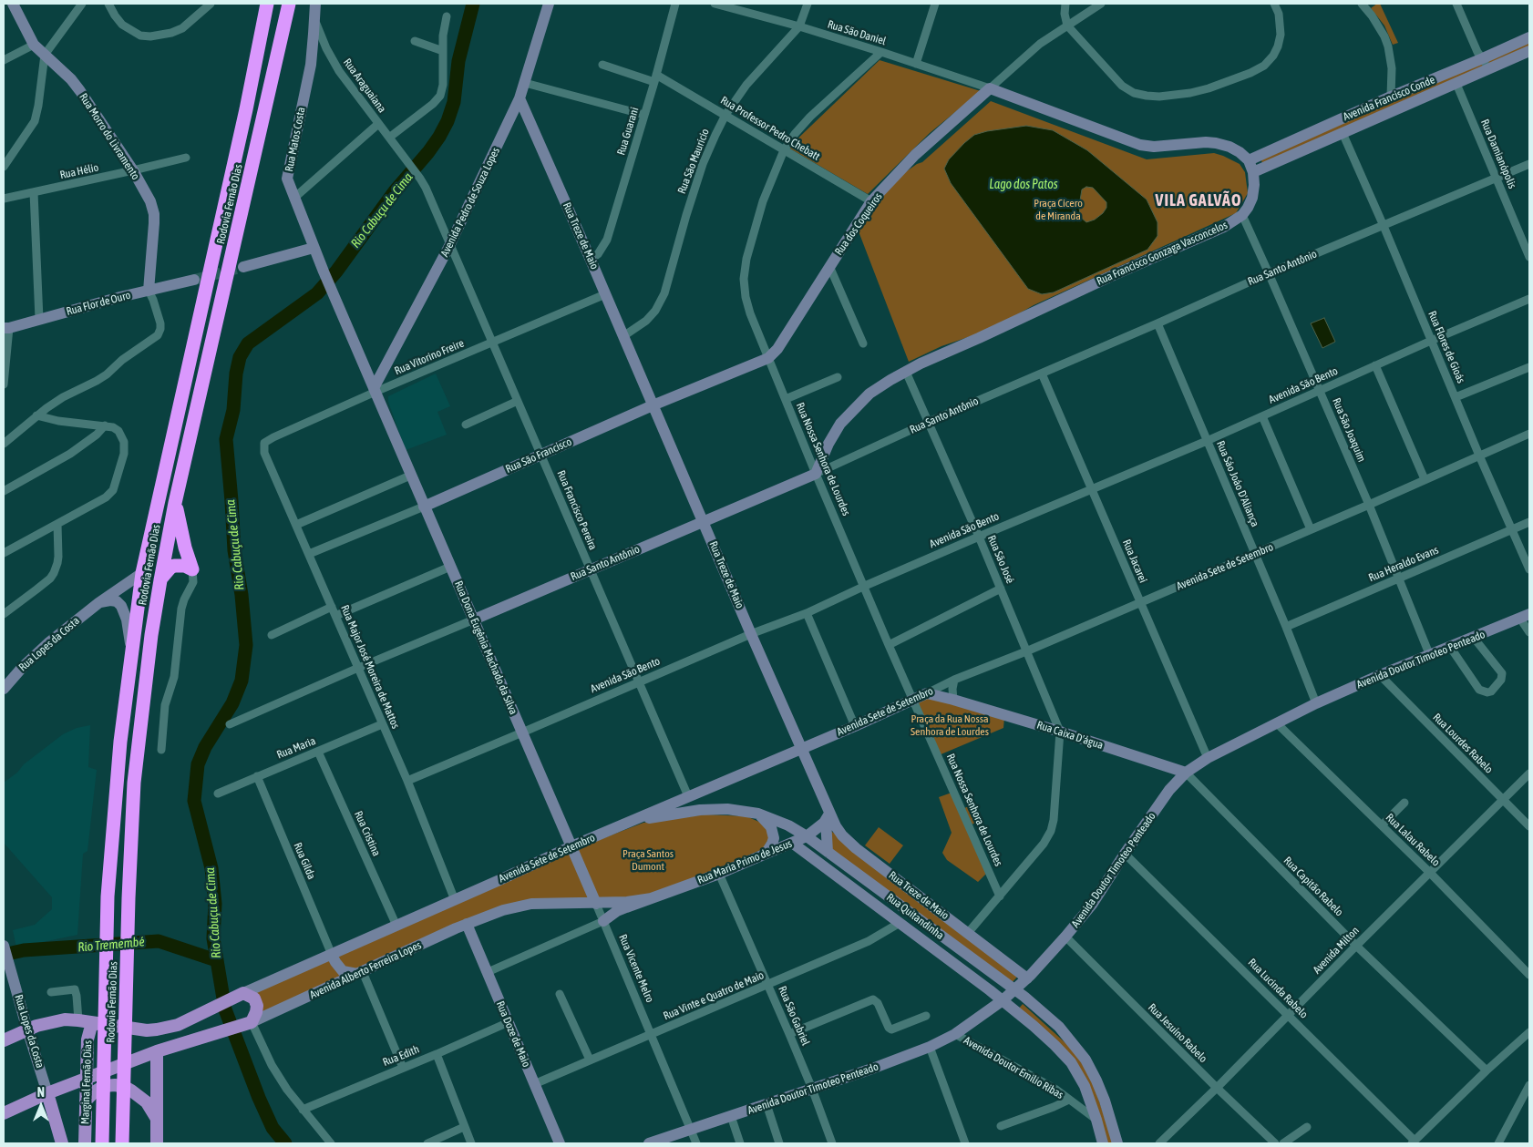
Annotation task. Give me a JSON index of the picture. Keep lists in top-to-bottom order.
{
  "streets": {
    "highway": ["Rodovia Fernão Dias"],
    "main road": ["Rua Lopes da Costa", "Avenida Alberto Ferreira Lopes", "Marginal Fernão Dias"],
    "street": [
      "Rua São Daniel",
      "Rua Araguaiana",
      "Avenida Francisco Conde",
      "Rua Professor Pedro Chebatt",
      "Rua Guarani",
      "Rua Morro do Livramento",
      "Rua Matos Costa",
      "Rua Damianópolis",
      "Rua São Maurício",
      "Rua Hélio",
      "Avenida Pedro de Souza Lopes",
      "Rua dos Coqueiros",
      "Rua Treze de Maio",
      "Rua Francisco Gonzaga Vasconcelos",
      "Rua Santo Antônio",
      "Rua Flor de Ouro",
      "Rua Flores de Gioás",
      "Rua Vitorino Freire",
      "Avenida São Bento",
      "Rua São Joaquim",
      "Rua São Francisco",
      "Rua Nossa Senhora de Lourdes",
      "Rua Sáo Joáo D'Aliança",
      "Rua Francisco Pereira",
      "Rua São José",
      "Rua Jacareí",
      "Rua Heraldo Evans",
      "Avenida Sete de Setembro",
      "Rua Dona Eugênia Machado da Silva",
      "Avenida Doutor Timoteo Penteado",
      "Rua Major José Moreira de Mattos",
      "Rua Caixa D'água",
      "Rua Lourdes Rabelo",
      "Rua Maria",
      "Rua Cristina",
      "Rua Lalau Rabelo",
      "Rua Gilda",
      "Rua Maria Primo de Jesus",
      "Rua Capitão Rabelo",
      "Rua Quitandinha",
      "Avenida Milton",
      "Rua Vicente Melro",
      "Rua Lucinda Rabelo",
      "Rua Vinte e Quatro de Maio",
      "Rua São Gabriel",
      "Rua Jesuíno Rabelo",
      "Rua Doze de Maio",
      "Rua Edith",
      "Avenida Doutor Emilio Ribas"
    ]
  },
  "crossings": [
    ["Rua São Daniel", "Rua São Maurício"],
    ["Rua São Daniel", "Rua dos Coqueiros"],
    ["Rua São Daniel", "Rua Nossa Senhora de Lourdes"],
    ["Rua Araguaiana", "Rua Matos Costa"],
    ["Rua Araguaiana", "Rua Francisco Pereira"],
    ["Avenida Francisco Conde", "Rua Damianópolis"],
    ["Avenida Francisco Conde", "Rua Francisco Gonzaga Vasconcelos"],
    ["Avenida Francisco Conde", "Rua Flores de Gioás"],
    ["Rua Professor Pedro Chebatt", "Rua Guarani"],
    ["Rua Professor Pedro Chebatt", "Rua São Maurício"],
    ["Rua Professor Pedro Chebatt", "Rua dos Coqueiros"],
    ["Rua Professor Pedro Chebatt", "Rua Nossa Senhora de Lourdes"],
    ["Rua Guarani", "Rua Treze de Maio"],
    ["Rua Morro do Livramento", "Rua Hélio"],
    ["Rua Morro do Livramento", "Rua Flor de Ouro"],
    ["Rua Matos Costa", "Rua Dona Eugênia Machado da Silva"],
    ["Rua Damianópolis", "Rua Santo Antônio"],
    ["Rua São Maurício", "Rua Treze de Maio"],
    ["Avenida Pedro de Souza Lopes", "Rua Treze de Maio"],
    ["Avenida Pedro de Souza Lopes", "Rua Vitorino Freire"],
    ["Avenida Pedro de Souza Lopes", "Rua Francisco Pereira"],
    ["Avenida Pedro de Souza Lopes", "Rua Dona Eugênia Machado da Silva"],
    ["Rodovia Fernão Dias", "Rua Lopes da Costa"],
    ["Rua dos Coqueiros", "Rua São Francisco"],
    ["Rua dos Coqueiros", "Rua Nossa Senhora de Lourdes"],
    ["Rua Treze de Maio", "Rua Santo Antônio"],
    ["Rua Treze de Maio", "Rua Vitorino Freire"],
    ["Rua Treze de Maio", "Avenida São Bento"],
    ["Rua Treze de Maio", "Rua São Francisco"],
    ["Rua Treze de Maio", "Avenida Sete de Setembro"],
    ["Rua Treze de Maio", "Avenida Doutor Timoteo Penteado"],
    ["Rua Treze de Maio", "Rua Maria Primo de Jesus"],
    ["Rua Francisco Gonzaga Vasconcelos", "Rua Santo Antônio"],
    ["Rua Francisco Gonzaga Vasconcelos", "Rua São Joaquim"],
    ["Rua Francisco Gonzaga Vasconcelos", "Rua Nossa Senhora de Lourdes"],
    ["Rua Francisco Gonzaga Vasconcelos", "Rua São José"],
    ["Rua Santo Antônio", "Rua Flores de Gioás"],
    ["Rua Santo Antônio", "Rua São Joaquim"],
    ["Rua Santo Antônio", "Rua Nossa Senhora de Lourdes"],
    ["Rua Santo Antônio", "Rua Sáo Joáo D'Aliança"],
    ["Rua Santo Antônio", "Rua Francisco Pereira"],
    ["Rua Santo Antônio", "Rua São José"],
    ["Rua Santo Antônio", "Rua Jacareí"],
    ["Rua Santo Antônio", "Rua Dona Eugênia Machado da Silva"],
    ["Rua Santo Antônio", "Rua Major José Moreira de Mattos"],
    ["Rua Flores de Gioás", "Avenida São Bento"],
    ["Rua Flores de Gioás", "Rua Heraldo Evans"],
    ["Rua Flores de Gioás", "Avenida Sete de Setembro"],
    ["Rua Vitorino Freire", "Rua Francisco Pereira"],
    ["Rua Vitorino Freire", "Rua Dona Eugênia Machado da Silva"],
    ["Rua Vitorino Freire", "Rua Major José Moreira de Mattos"],
    ["Avenida São Bento", "Rua São Joaquim"],
    ["Avenida São Bento", "Rua Nossa Senhora de Lourdes"],
    ["Avenida São Bento", "Rua Sáo Joáo D'Aliança"],
    ["Avenida São Bento", "Rua Francisco Pereira"],
    ["Avenida São Bento", "Rua São José"],
    ["Avenida São Bento", "Rua Jacareí"],
    ["Avenida São Bento", "Rua Dona Eugênia Machado da Silva"],
    ["Avenida São Bento", "Rua Major José Moreira de Mattos"],
    ["Rua São Joaquim", "Rua Heraldo Evans"],
    ["Rua São Joaquim", "Avenida Sete de Setembro"],
    ["Rua São Joaquim", "Avenida Doutor Timoteo Penteado"],
    ["Rua São Francisco", "Rua Nossa Senhora de Lourdes"],
    ["Rua São Francisco", "Rua Francisco Pereira"],
    ["Rua São Francisco", "Rua Dona Eugênia Machado da Silva"],
    ["Rua São Francisco", "Rua Major José Moreira de Mattos"],
    ["Rua Nossa Senhora de Lourdes", "Avenida Sete de Setembro"],
    ["Rua Sáo Joáo D'Aliança", "Rua Heraldo Evans"],
    ["Rua Sáo Joáo D'Aliança", "Avenida Sete de Setembro"],
    ["Rua Sáo Joáo D'Aliança", "Avenida Doutor Timoteo Penteado"],
    ["Rua Francisco Pereira", "Avenida Sete de Setembro"],
    ["Rua São José", "Avenida Sete de Setembro"],
    ["Rua São José", "Rua Caixa D'água"],
    ["Rua Jacareí", "Avenida Sete de Setembro"],
    ["Rua Jacareí", "Avenida Doutor Timoteo Penteado"],
    ["Avenida Sete de Setembro", "Rua Dona Eugênia Machado da Silva"],
    ["Avenida Sete de Setembro", "Rua Major José Moreira de Mattos"],
    ["Avenida Sete de Setembro", "Rua Caixa D'água"],
    ["Avenida Sete de Setembro", "Rua Cristina"],
    ["Avenida Sete de Setembro", "Rua Gilda"],
    ["Avenida Sete de Setembro", "Rua Quitandinha"],
    ["Rua Lopes da Costa", "Avenida Alberto Ferreira Lopes"],
    ["Rua Dona Eugênia Machado da Silva", "Rua Vicente Melro"],
    ["Rua Dona Eugênia Machado da Silva", "Avenida Alberto Ferreira Lopes"],
    ["Avenida Doutor Timoteo Penteado", "Rua Caixa D'água"],
    ["Avenida Doutor Timoteo Penteado", "Rua Lourdes Rabelo"],
    ["Avenida Doutor Timoteo Penteado", "Rua Lalau Rabelo"],
    ["Avenida Doutor Timoteo Penteado", "Rua Capitão Rabelo"],
    ["Avenida Doutor Timoteo Penteado", "Rua Quitandinha"],
    ["Avenida Doutor Timoteo Penteado", "Rua Vicente Melro"],
    ["Avenida Doutor Timoteo Penteado", "Rua Lucinda Rabelo"],
    ["Avenida Doutor Timoteo Penteado", "Rua São Gabriel"],
    ["Avenida Doutor Timoteo Penteado", "Rua Jesuíno Rabelo"],
    ["Avenida Doutor Timoteo Penteado", "Avenida Doutor Emilio Ribas"],
    ["Rua Major José Moreira de Mattos", "Rua Maria"],
    ["Rua Caixa D'água", "Rua Capitão Rabelo"],
    ["Rua Lourdes Rabelo", "Avenida Milton"],
    ["Rua Maria", "Rua Cristina"],
    ["Rua Maria", "Rua Gilda"],
    ["Rua Lalau Rabelo", "Avenida Milton"],
    ["Rua Maria Primo de Jesus", "Rua Quitandinha"],
    ["Rua Maria Primo de Jesus", "Avenida Alberto Ferreira Lopes"],
    ["Rua Maria Primo de Jesus", "Rua São Gabriel"],
    ["Rua Capitão Rabelo", "Avenida Milton"],
    ["Rua Quitandinha", "Rua Vinte e Quatro de Maio"],
    ["Rua Quitandinha", "Avenida Doutor Emilio Ribas"],
    ["Avenida Milton", "Rua Lucinda Rabelo"],
    ["Avenida Milton", "Rua Jesuíno Rabelo"],
    ["Rua Vicente Melro", "Avenida Alberto Ferreira Lopes"],
    ["Rua Vicente Melro", "Rua Vinte e Quatro de Maio"],
    ["Avenida Alberto Ferreira Lopes", "Rua Doze de Maio"],
    ["Avenida Alberto Ferreira Lopes", "Marginal Fernão Dias"],
    ["Rua Vinte e Quatro de Maio", "Rua São Gabriel"],
    ["Rua Vinte e Quatro de Maio", "Rua Doze de Maio"],
    ["Rua Doze de Maio", "Rua Edith"]
  ],
  "districts": ["VILA GALVÃO"],
  "water": ["Lago dos Patos", "Rio Cabuçu de Cima", "Rio Tremembé"],
  "parks": ["Praça Cícero de Miranda", "Praça da Rua Nossa Senhora de Lourdes", "Praça Santos Dumont"],
  "north": "top"
}
